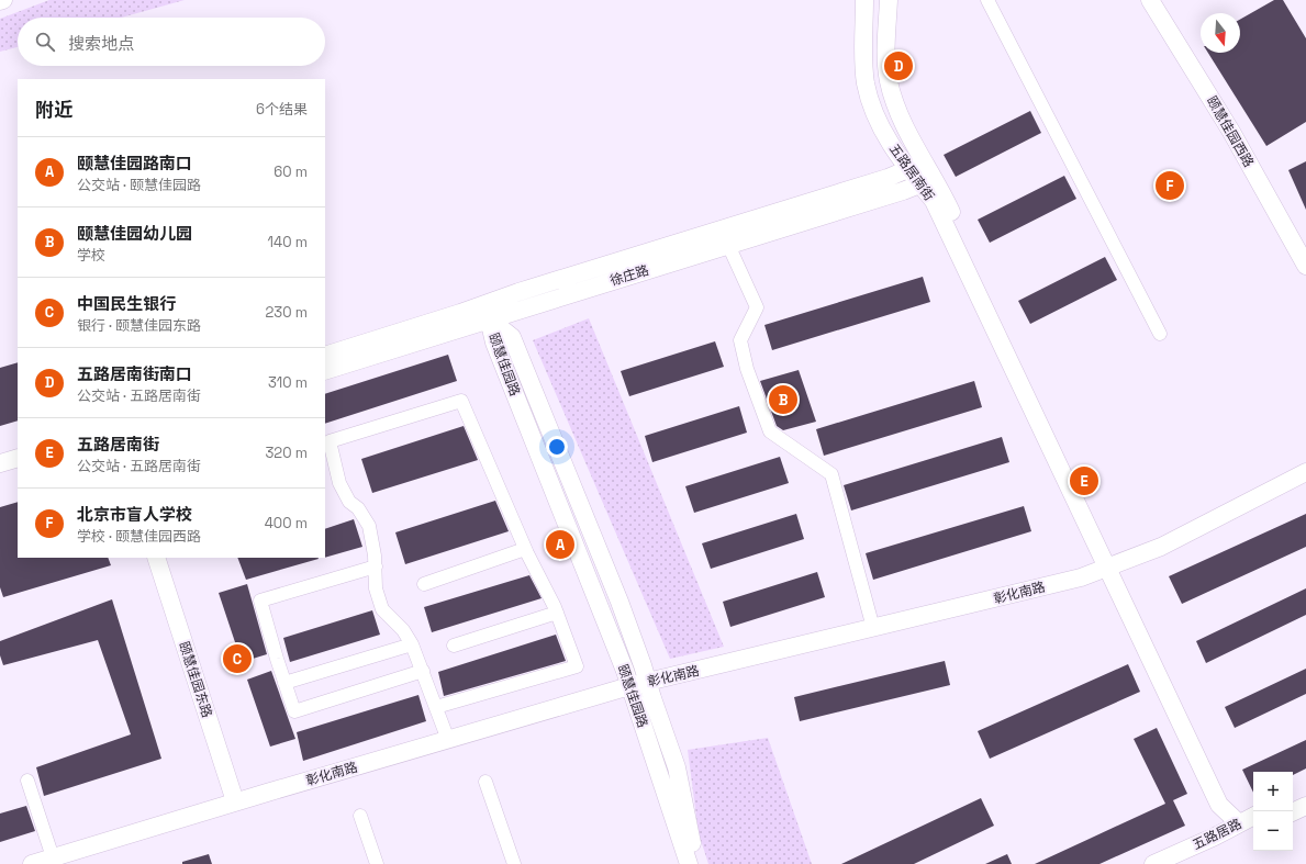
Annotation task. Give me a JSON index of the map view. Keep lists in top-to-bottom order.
{
  "streets": {
    "street": [
      "颐慧佳园西路",
      "五路居南街",
      "徐庄路",
      "颐慧佳园路",
      "彰化南路",
      "颐慧佳园东路",
      "五路居路"
    ]
  },
  "crossings": [
    ["五路居南街", "徐庄路"],
    ["五路居南街", "彰化南路"],
    ["五路居南街", "五路居路"],
    ["徐庄路", "颐慧佳园路"],
    ["颐慧佳园路", "彰化南路"],
    ["彰化南路", "颐慧佳园东路"]
  ],
  "north": "bottom",
  "page": {
    "search": "搜索地点",
    "pins": [
      "D",
      "F",
      "B",
      "E",
      "A",
      "C"
    ],
    "heading": ["附近", "6个结果"],
    "list": [
      {
        "mark": "A",
        "name": "颐慧佳园路南口",
        "note": "公交站 · 颐慧佳园路",
        "value": "60 m"
      },
      {
        "mark": "B",
        "name": "颐慧佳园幼儿园",
        "note": "学校",
        "value": "140 m"
      },
      {
        "mark": "C",
        "name": "中国民生银行",
        "note": "银行 · 颐慧佳园东路",
        "value": "230 m"
      },
      {
        "mark": "D",
        "name": "五路居南街南口",
        "note": "公交站 · 五路居南街",
        "value": "310 m"
      },
      {
        "mark": "E",
        "name": "五路居南街",
        "note": "公交站 · 五路居南街",
        "value": "320 m"
      },
      {
        "mark": "F",
        "name": "北京市盲人学校",
        "note": "学校 · 颐慧佳园西路",
        "value": "400 m"
      }
    ],
    "map_buttons": ["+", "−"]
  }
}
